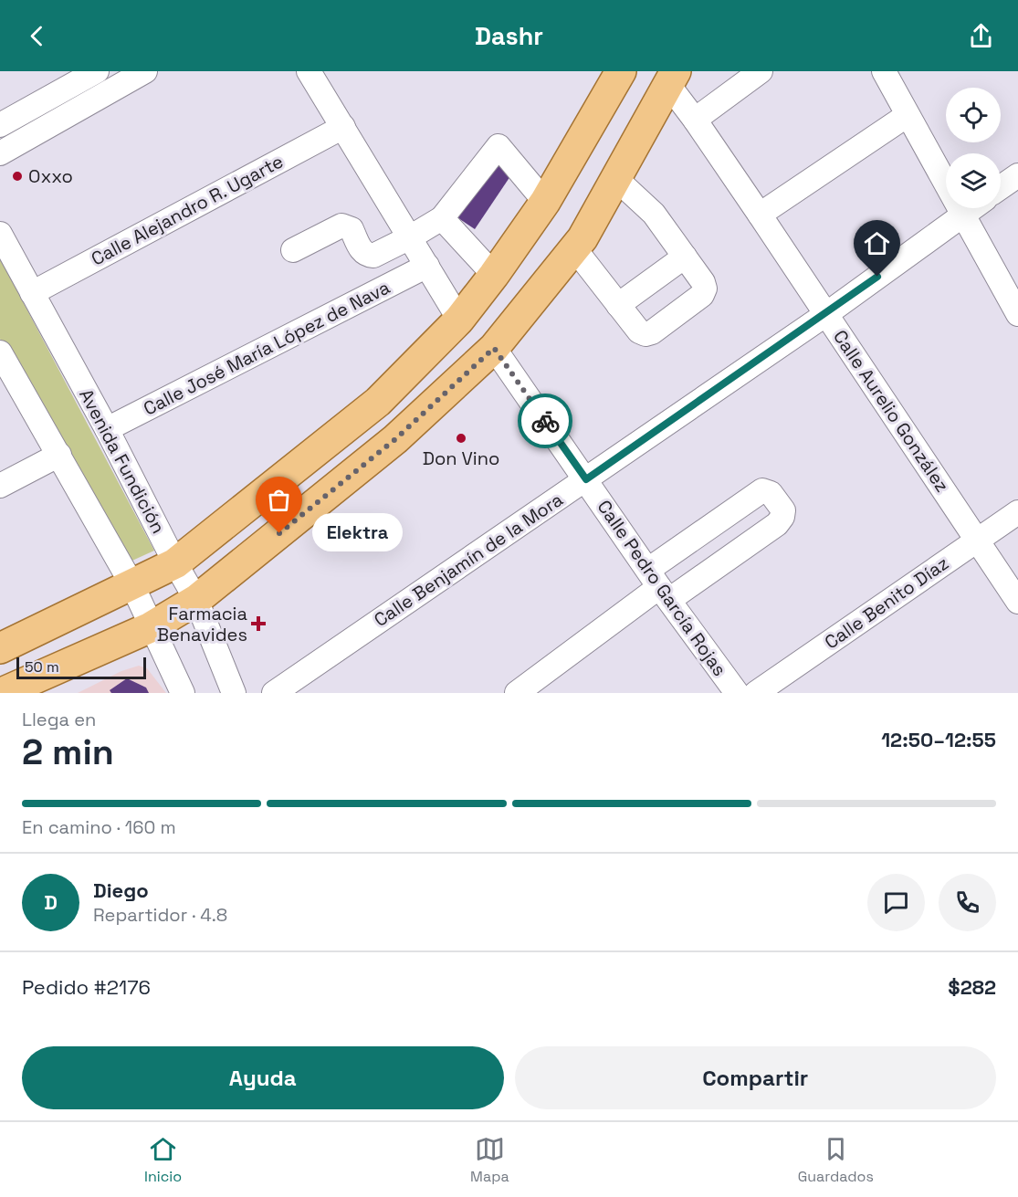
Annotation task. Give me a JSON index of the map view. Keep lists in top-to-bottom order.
{
  "streets": {
    "street": [
      "Calle Alejandro R. Ugarte",
      "Calle José María López de Nava",
      "Calle Aurelio González",
      "Avenida Fundición",
      "Calle Benjamín de la Mora",
      "Calle Pedro García Rojas",
      "Calle Benito Díaz"
    ]
  },
  "crossings": [
    ["Calle Alejandro R. Ugarte", "Avenida Fundición"],
    ["Calle José María López de Nava", "Avenida Fundición"],
    ["Calle Aurelio González", "Calle Benjamín de la Mora"],
    ["Calle Aurelio González", "Calle Benito Díaz"],
    ["Calle Benjamín de la Mora", "Calle Pedro García Rojas"]
  ],
  "places": {
    "other": ["Oxxo", "Don Vino", "Elektra"],
    "health": ["Farmacia Benavides"]
  },
  "scale_bar": "50 m",
  "page": {
    "header": "Dashr",
    "bubble": "Elektra",
    "scale": "50 m",
    "heading": ["2 min", "Llega en", "12:50–12:55"],
    "panel": [
      "Diego",
      "Repartidor · 4.8",
      "Pedido #2176",
      "$282"
    ],
    "bar": "En camino · 160 m",
    "round": "D",
    "buttons": ["Ayuda", "Compartir"],
    "tabs": ["Inicio", "Mapa", "Guardados"]
  }
}
